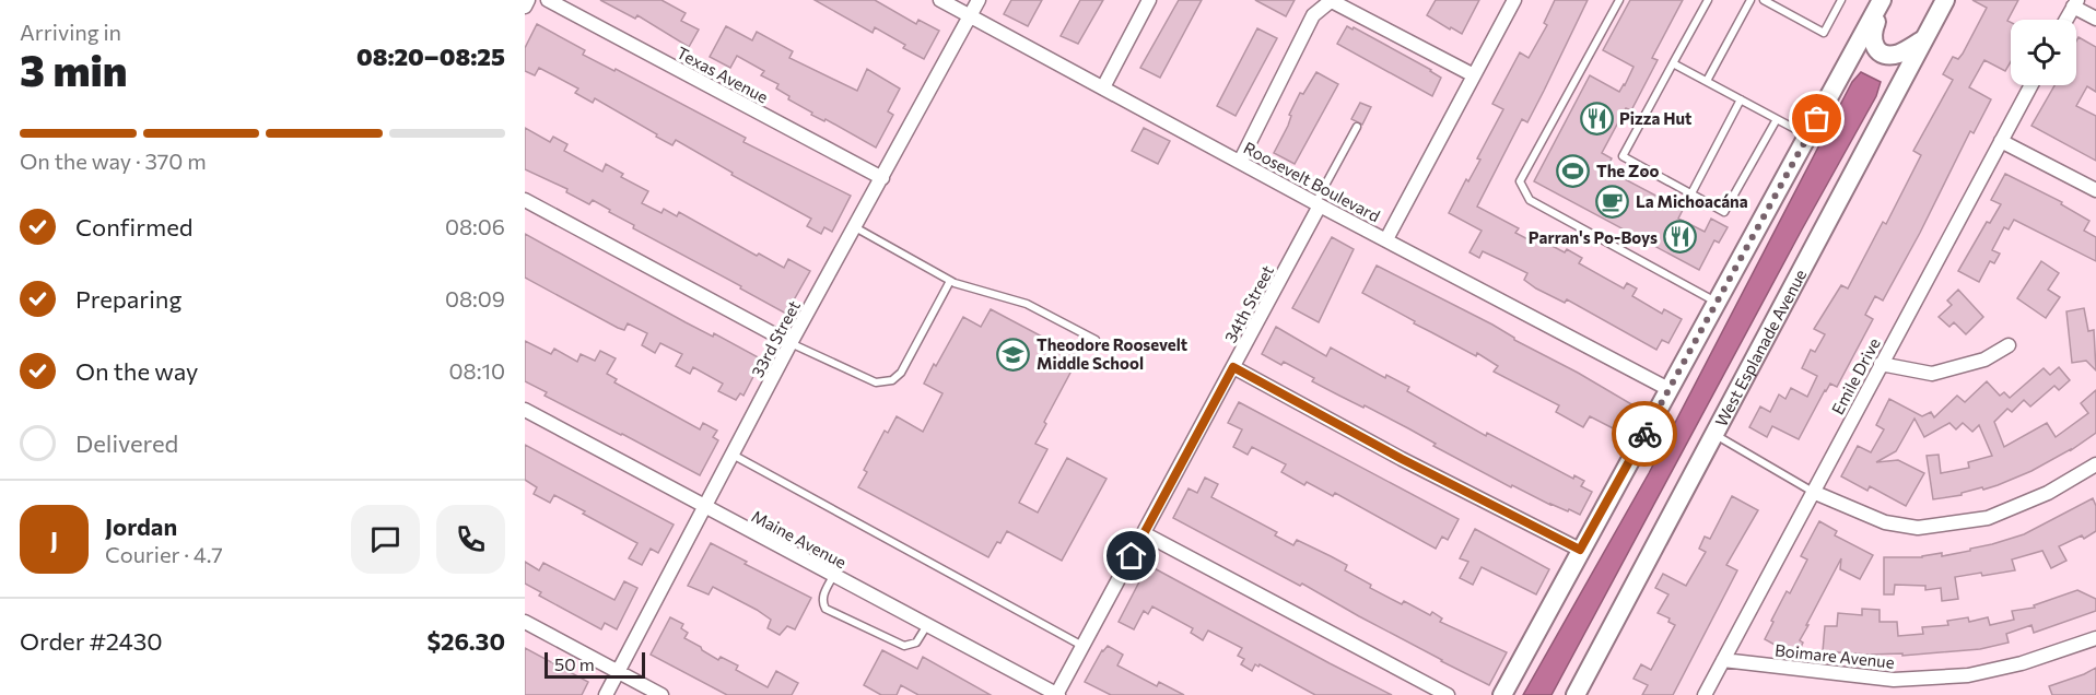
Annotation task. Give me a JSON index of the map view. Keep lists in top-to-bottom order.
{
  "streets": {
    "main road": ["West Esplanade Avenue"],
    "street": [
      "Texas Avenue",
      "Roosevelt Boulevard",
      "34th Street",
      "33rd Street",
      "Emile Drive",
      "Maine Avenue",
      "Boimare Avenue"
    ]
  },
  "crossings": [
    ["Texas Avenue", "33rd Street"],
    ["Roosevelt Boulevard", "34th Street"],
    ["Roosevelt Boulevard", "33rd Street"],
    ["34th Street", "Maine Avenue"],
    ["33rd Street", "Maine Avenue"],
    ["Emile Drive", "Boimare Avenue"]
  ],
  "places": {
    "restaurant": ["Pizza Hut", "Parran's Po-Boys"],
    "sports": ["The Zoo"],
    "cafe": ["La Michoacána"],
    "school or university": ["Theodore Roosevelt Middle School"]
  },
  "scale_bar": "50 m",
  "page": {
    "heading": ["3 min", "Arriving in", "08:20–08:25"],
    "panel": [
      "Jordan",
      "Courier · 4.7",
      "Order #2430",
      "$26.30"
    ],
    "bar": "On the way · 370 m",
    "list": [
      ["Confirmed", "08:06"],
      ["Preparing", "08:09"],
      ["On the way", "08:10"],
      "Delivered"
    ],
    "round": "J",
    "scale": "50 m"
  }
}
